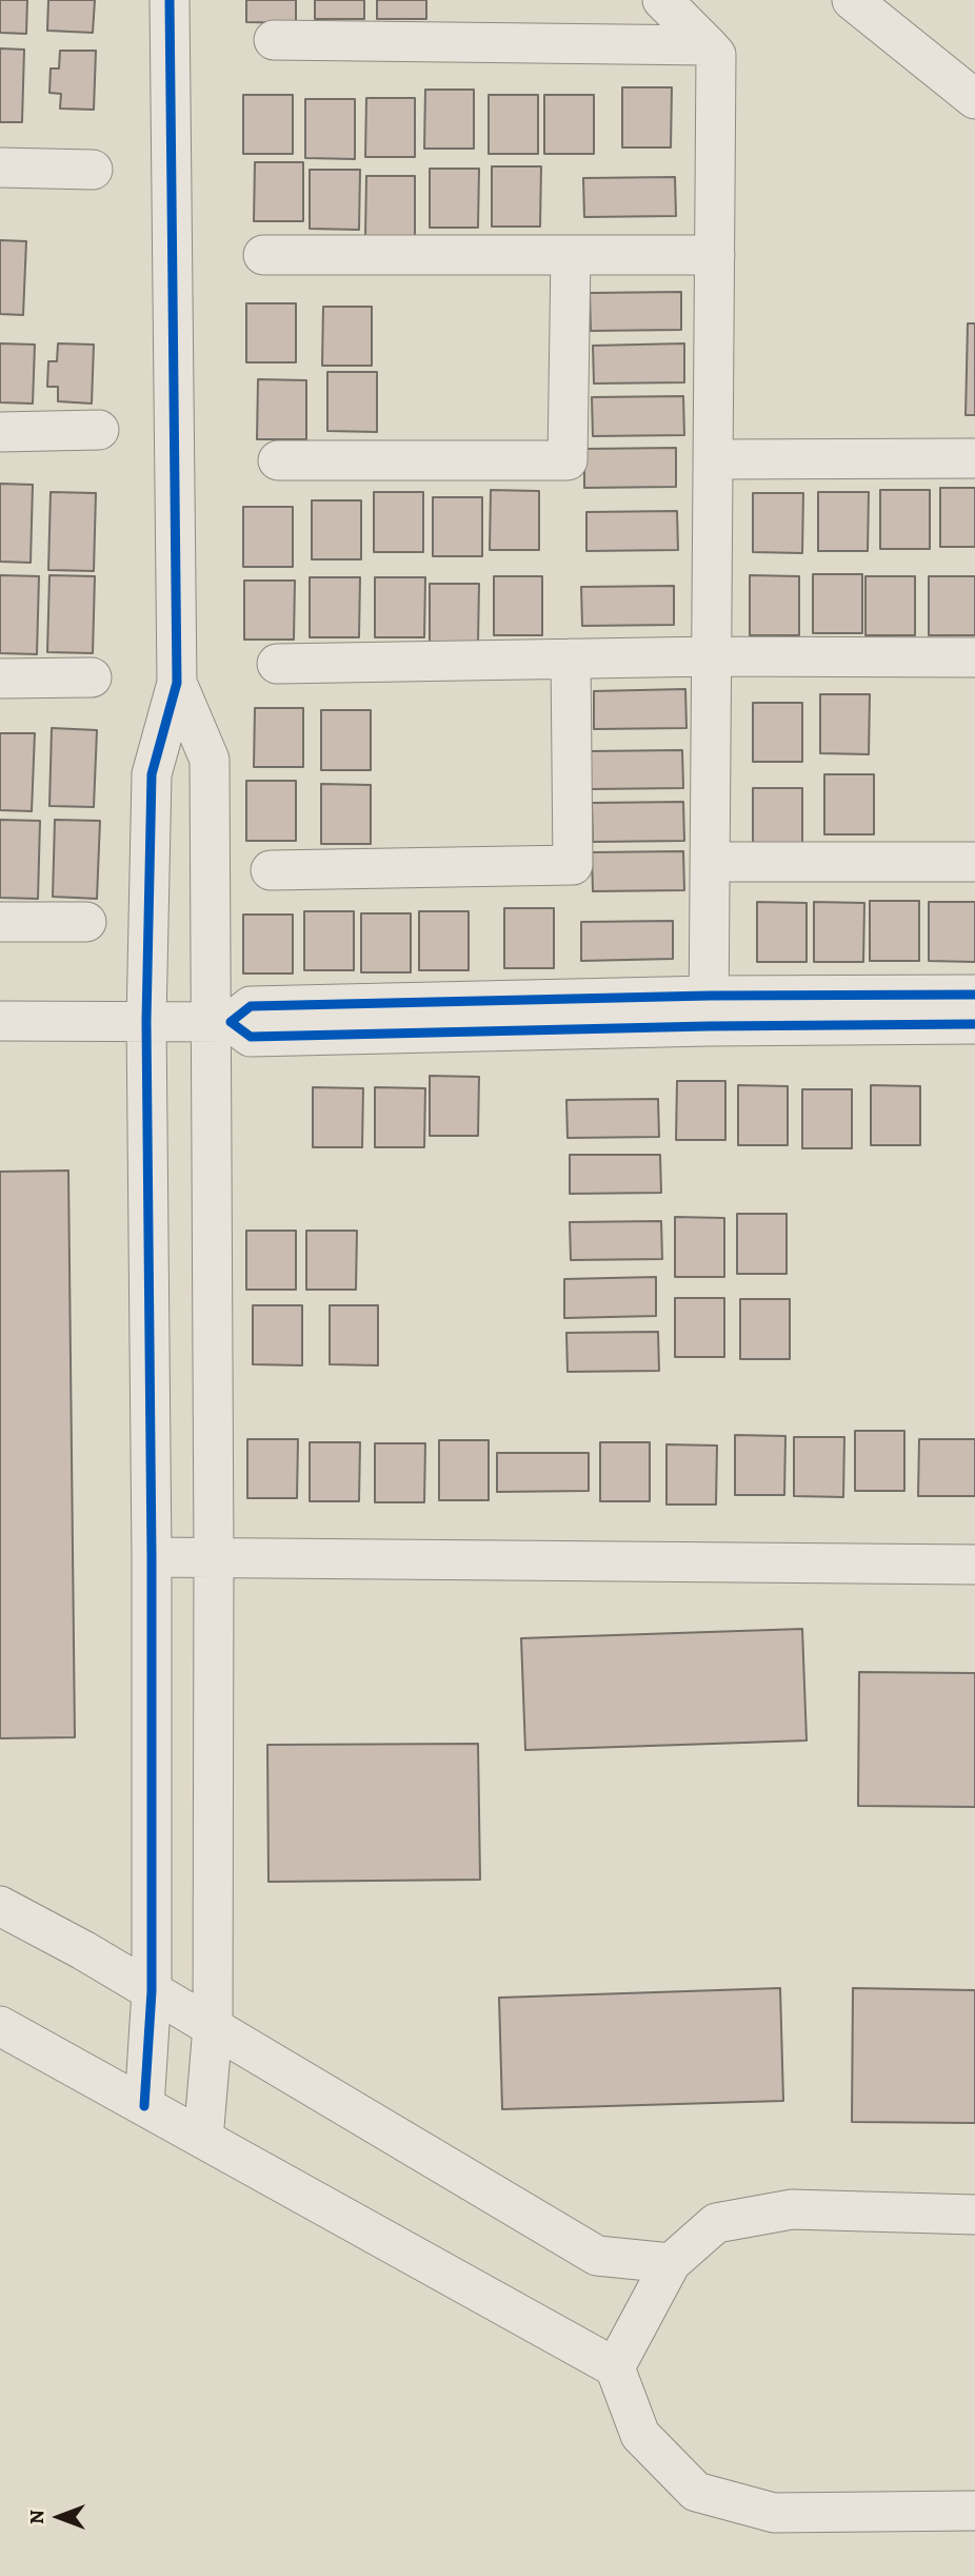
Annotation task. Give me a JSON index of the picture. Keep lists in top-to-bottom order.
{
  "north": "left"
}
